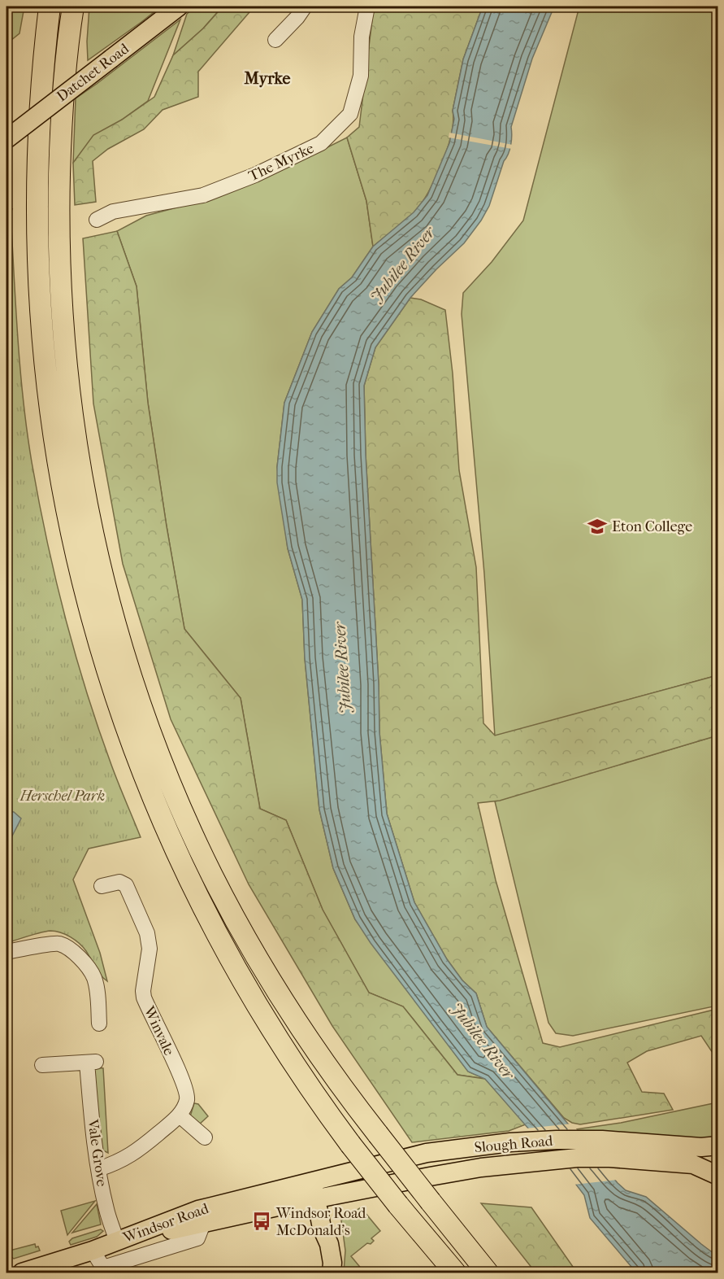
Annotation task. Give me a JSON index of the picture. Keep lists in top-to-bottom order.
{
  "streets": {
    "main road": ["Datchet Road", "Slough Road", "Windsor Road"],
    "street": ["The Myrke", "Winvale", "Vale Grove"]
  },
  "crossings": [
    ["Slough Road", "Windsor Road"],
    ["Vale Grove", "Windsor Road"]
  ],
  "districts": ["Myrke"],
  "water": ["Jubilee River"],
  "parks": ["Herschel Park"],
  "places": {
    "school or university": ["Eton College"],
    "bus stop": ["Windsor Road McDonald's"]
  }
}
